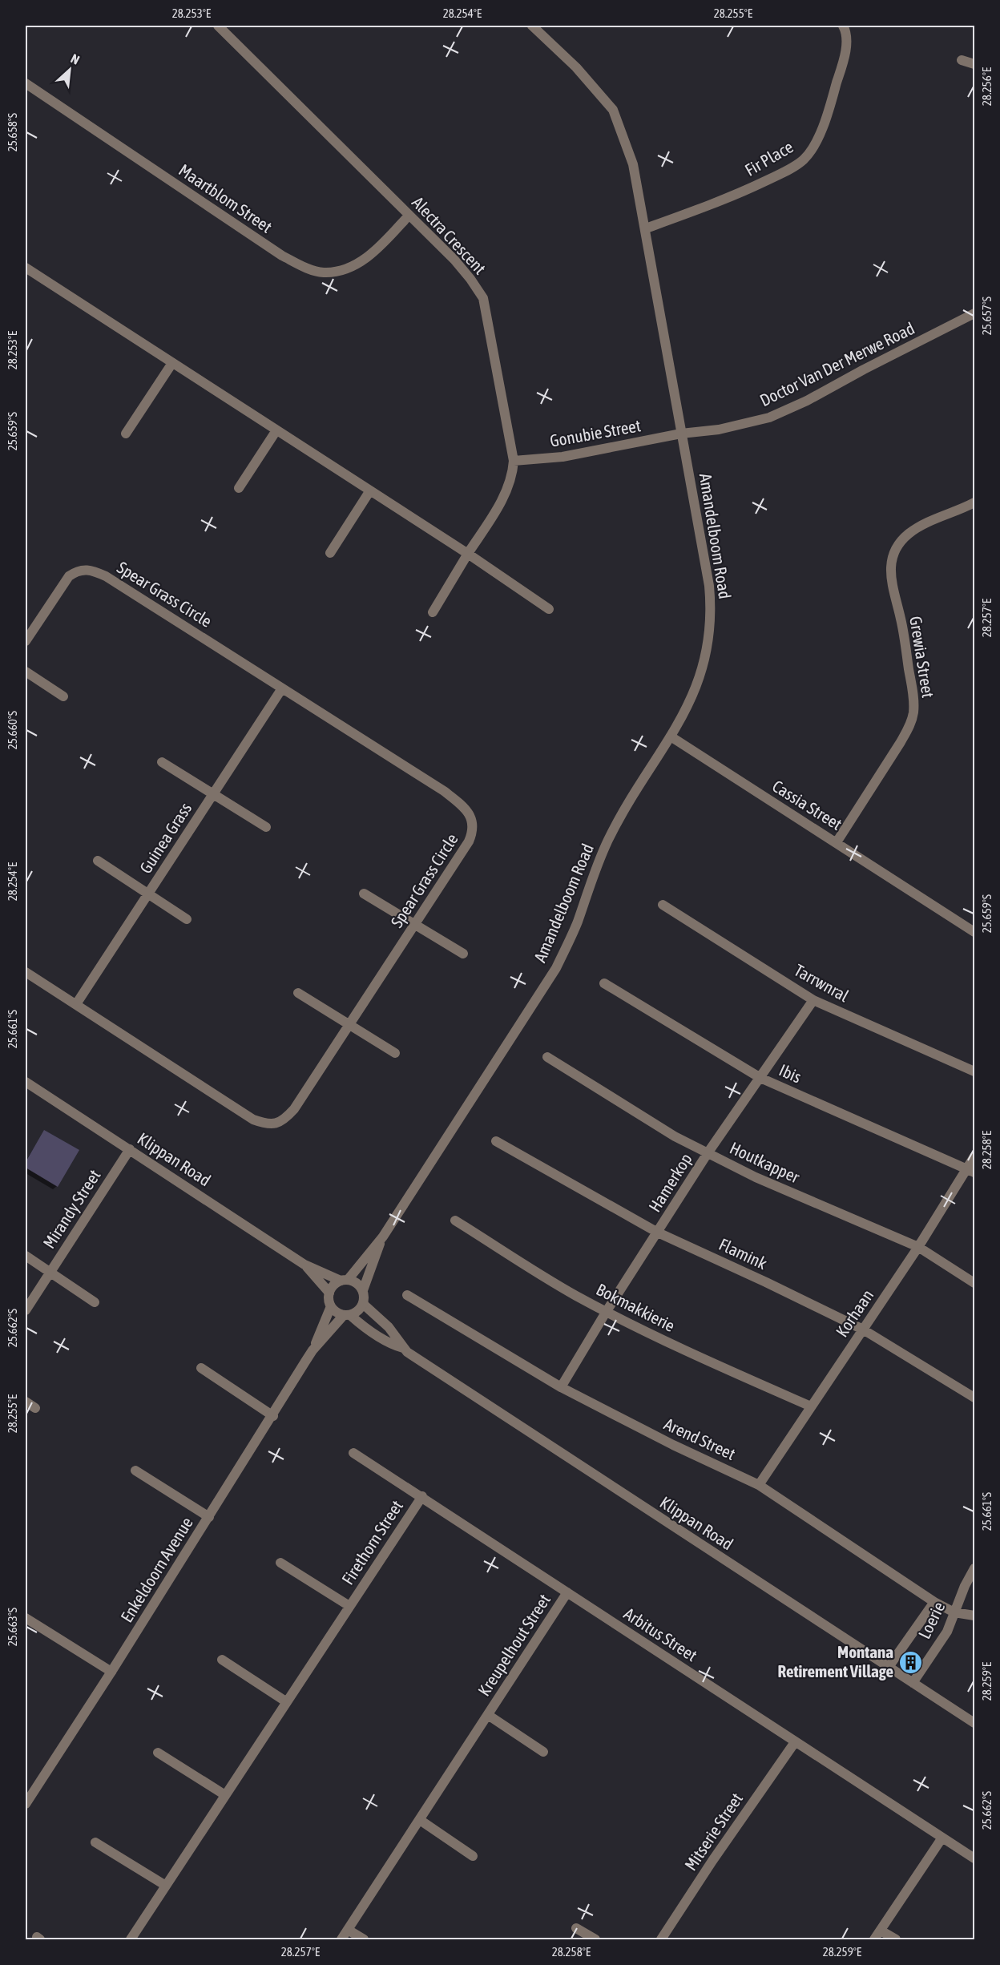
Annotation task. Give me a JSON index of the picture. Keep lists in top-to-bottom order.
{
  "streets": {
    "street": [
      "Fir Place",
      "Maartblom Street",
      "Alectra Crescent",
      "Doctor Van Der Merwe Road",
      "Gonubie Street",
      "Amandelboom Road",
      "Spear Grass Circle",
      "Grewia Street",
      "Cassia Street",
      "Guinea Grass",
      "Tarrwnral",
      "Ibis",
      "Klippan Road",
      "Houtkapper",
      "Hamerkop",
      "Mirandy Street",
      "Flamink",
      "Bokmakkierie",
      "Korhaan",
      "Arend Street",
      "Firethorn Street",
      "Enkeldoorn Avenue",
      "Loerie",
      "Arbitus Street",
      "Kreupelhout Street",
      "Mitserie Street"
    ]
  },
  "crossings": [
    ["Fir Place", "Amandelboom Road"],
    ["Maartblom Street", "Alectra Crescent"],
    ["Alectra Crescent", "Gonubie Street"],
    ["Doctor Van Der Merwe Road", "Gonubie Street"],
    ["Doctor Van Der Merwe Road", "Amandelboom Road"],
    ["Gonubie Street", "Amandelboom Road"],
    ["Amandelboom Road", "Cassia Street"],
    ["Amandelboom Road", "Klippan Road"],
    ["Amandelboom Road", "Enkeldoorn Avenue"],
    ["Spear Grass Circle", "Guinea Grass"],
    ["Grewia Street", "Cassia Street"],
    ["Tarrwnral", "Hamerkop"],
    ["Ibis", "Hamerkop"],
    ["Ibis", "Korhaan"],
    ["Klippan Road", "Mirandy Street"],
    ["Klippan Road", "Enkeldoorn Avenue"],
    ["Klippan Road", "Loerie"],
    ["Houtkapper", "Hamerkop"],
    ["Houtkapper", "Korhaan"],
    ["Hamerkop", "Flamink"],
    ["Hamerkop", "Bokmakkierie"],
    ["Hamerkop", "Arend Street"],
    ["Flamink", "Korhaan"],
    ["Bokmakkierie", "Korhaan"],
    ["Korhaan", "Arend Street"],
    ["Arend Street", "Loerie"],
    ["Firethorn Street", "Arbitus Street"],
    ["Arbitus Street", "Kreupelhout Street"],
    ["Arbitus Street", "Mitserie Street"]
  ],
  "places": {
    "building": ["Montana Retirement Village"]
  },
  "north": "top right",
  "coordinates": [
    "28.253°E",
    "28.254°E",
    "28.255°E",
    "28.256°E",
    "25.658°S",
    "25.657°S",
    "25.659°S",
    "28.257°E",
    "25.660°S",
    "25.661°S",
    "28.258°E",
    "25.662°S",
    "25.663°S",
    "28.259°E"
  ]
}
